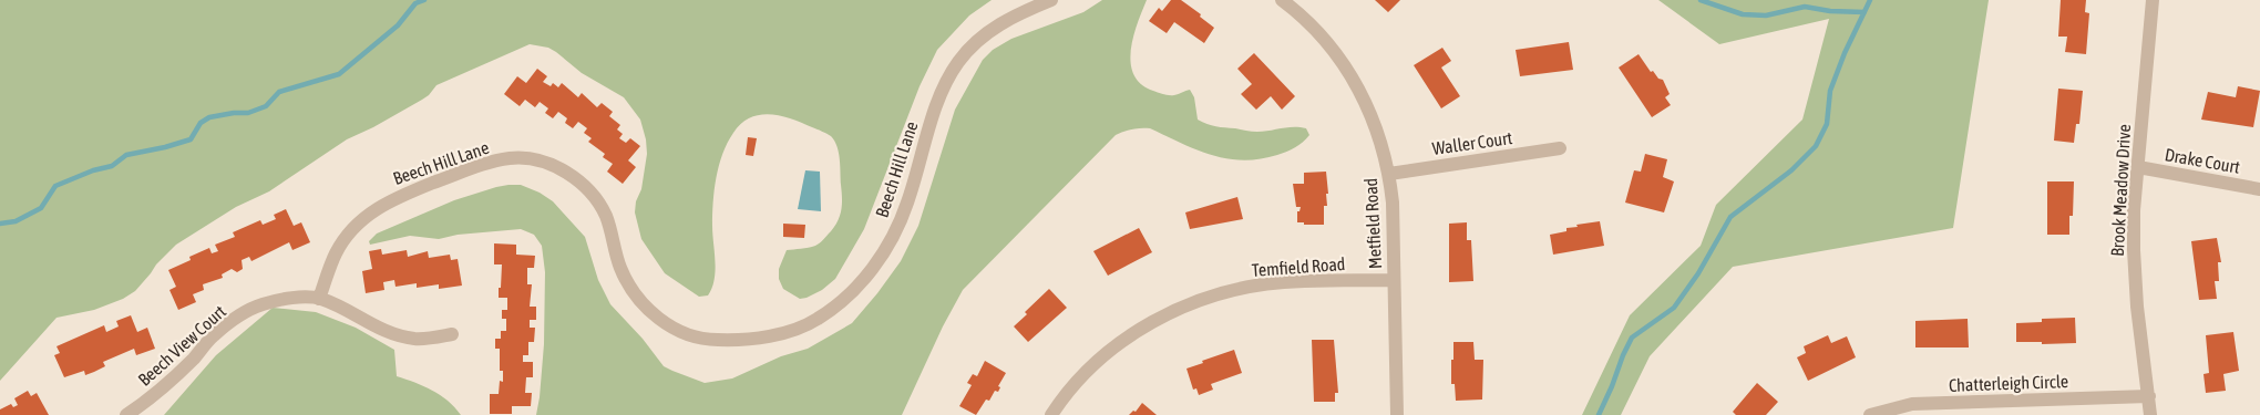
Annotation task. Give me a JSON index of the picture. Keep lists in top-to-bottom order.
{
  "streets": {
    "street": [
      "Waller Court",
      "Drake Court",
      "Beech Hill Lane",
      "Brook Meadow Drive",
      "Metfield Road",
      "Temfield Road",
      "Beech View Court",
      "Chatterleigh Circle"
    ]
  },
  "crossings": [
    ["Waller Court", "Metfield Road"],
    ["Drake Court", "Brook Meadow Drive"],
    ["Beech Hill Lane", "Beech View Court"],
    ["Brook Meadow Drive", "Chatterleigh Circle"],
    ["Metfield Road", "Temfield Road"]
  ]
}
